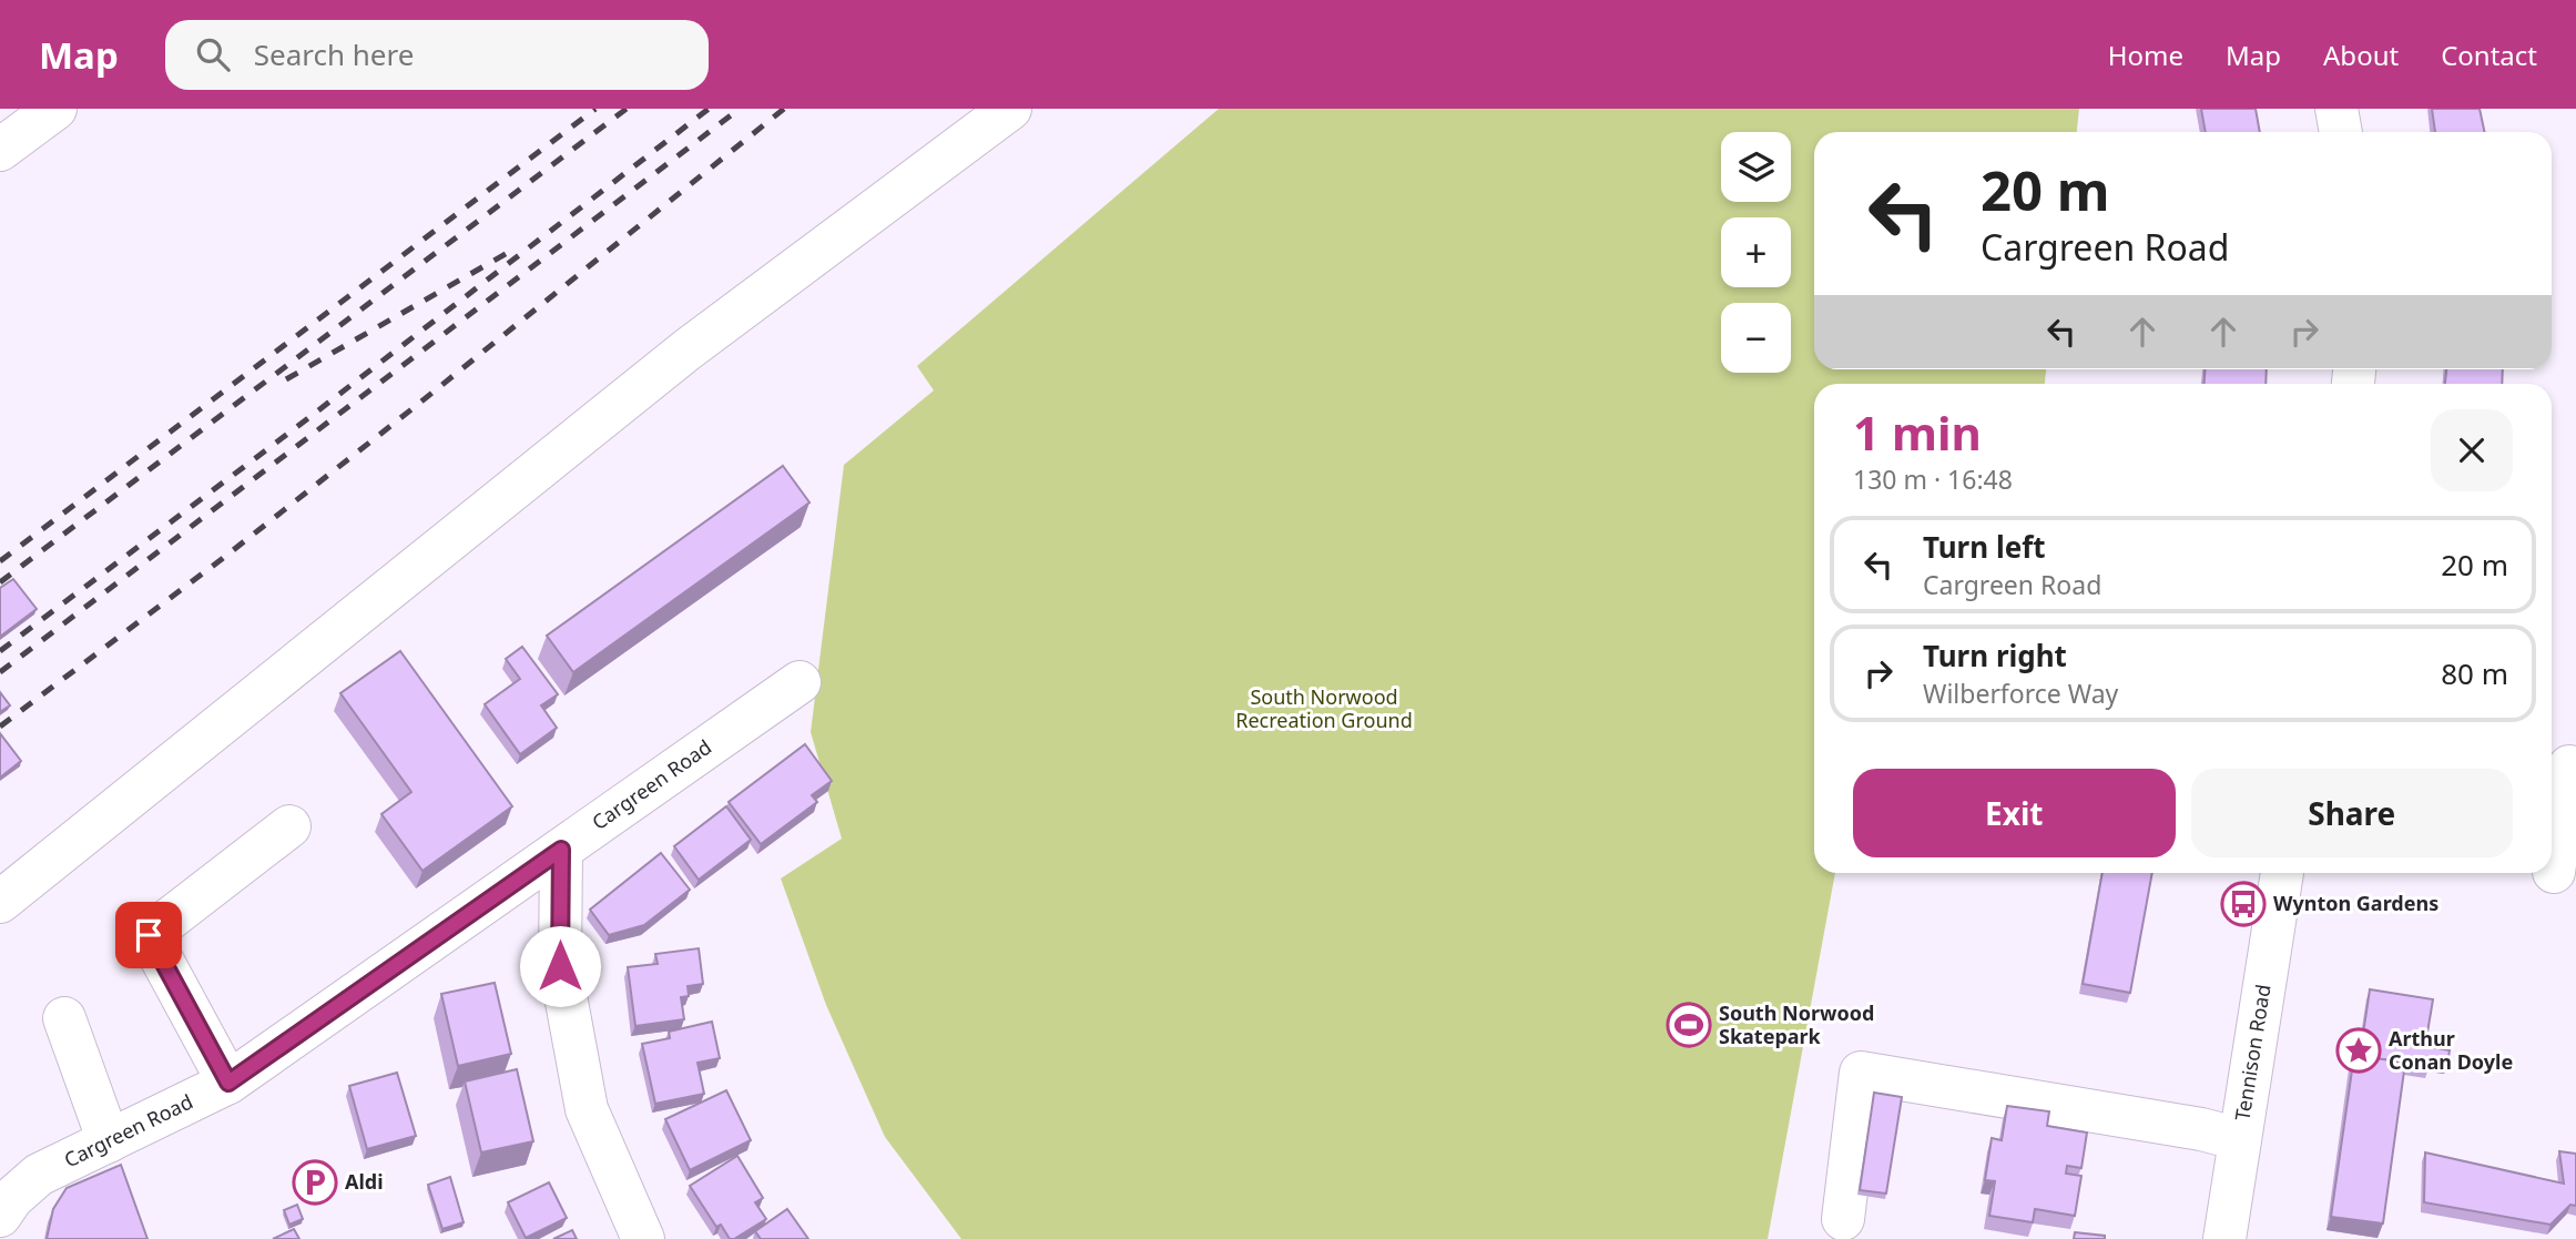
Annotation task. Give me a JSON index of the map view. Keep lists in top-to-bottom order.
{
  "streets": {
    "street": ["Cargreen Road", "Tennison Road"]
  },
  "parks": ["South Norwood Recreation Ground"],
  "places": {
    "bus stop": ["Wynton Gardens"],
    "sports": ["South Norwood Skatepark"],
    "place": ["Arthur Conan Doyle"],
    "parking": ["Aldi"]
  },
  "page": {
    "header": "Map",
    "search": "Search here",
    "nav": [
      "Home",
      "Map",
      "About",
      "Contact"
    ],
    "map_buttons": ["+", "−"],
    "turn": ["20 m", "Cargreen Road"],
    "heading": ["1 min", "130 m · 16:48"],
    "list": [
      {
        "name": "Turn left",
        "note": "Cargreen Road",
        "value": "20 m"
      },
      {
        "name": "Turn right",
        "note": "Wilberforce Way",
        "value": "80 m"
      }
    ],
    "buttons": ["Exit", "Share"]
  }
}
